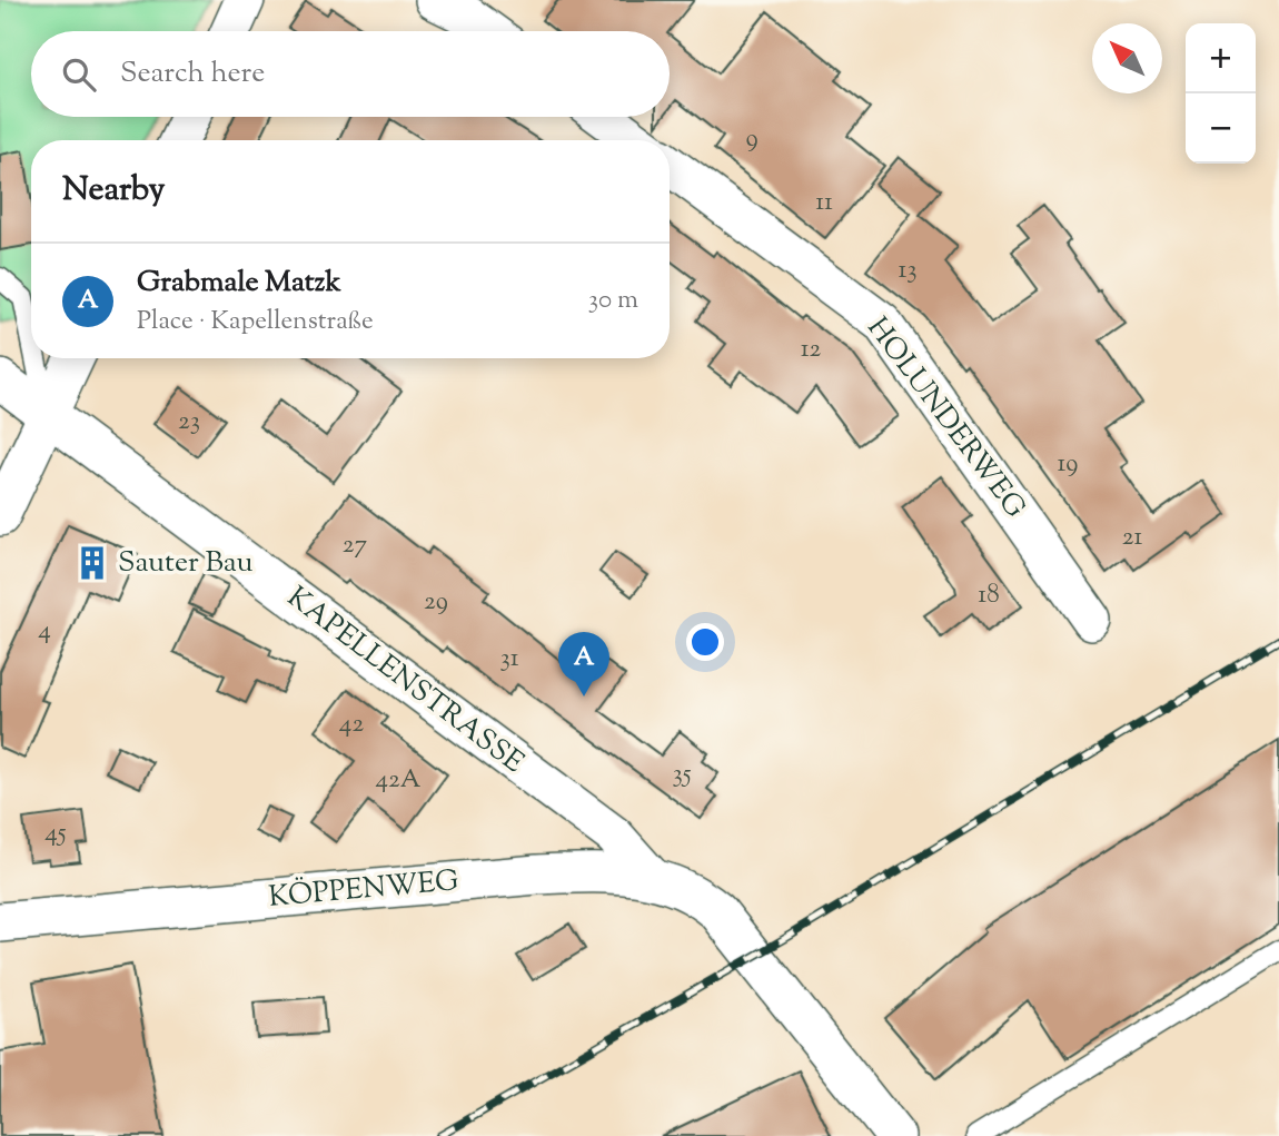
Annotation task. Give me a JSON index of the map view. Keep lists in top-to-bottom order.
{
  "streets": {
    "street": ["HOLUNDERWEG", "KAPELLENSTRASSE", "KÖPPENWEG"]
  },
  "crossings": [
    ["KAPELLENSTRASSE", "KÖPPENWEG"]
  ],
  "places": {
    "building": ["Sauter Bau"]
  },
  "house_numbers": [
    "9",
    "11",
    "13",
    "12",
    "23",
    "19",
    "21",
    "27",
    "18",
    "29",
    "4",
    "31",
    "42",
    "35",
    "42A",
    "45"
  ],
  "north": "top left",
  "page": {
    "map_buttons": ["+", "−"],
    "search": "Search here",
    "heading": "Nearby",
    "list": [
      {
        "mark": "A",
        "name": "Grabmale Matzk",
        "note": "Place · Kapellenstraße",
        "value": "30 m"
      }
    ],
    "pins": "A"
  }
}
